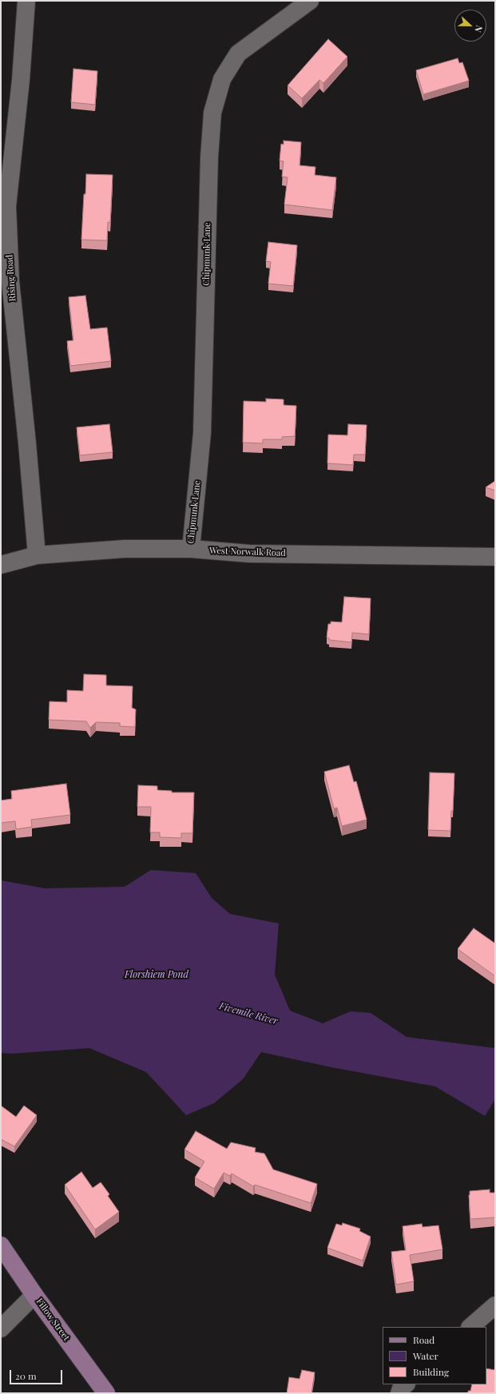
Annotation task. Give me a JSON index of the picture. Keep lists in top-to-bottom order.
{
  "streets": {
    "main road": ["Fillow Street"],
    "street": ["Chipmunk Lane", "Rising Road", "West Norwalk Road"]
  },
  "crossings": [
    ["Chipmunk Lane", "West Norwalk Road"],
    ["Rising Road", "West Norwalk Road"]
  ],
  "water": ["Florshiem Pond", "Fivemile River"],
  "legend": ["Road", "Water", "Building"],
  "scale_bar": "20 m",
  "north": "right"
}
